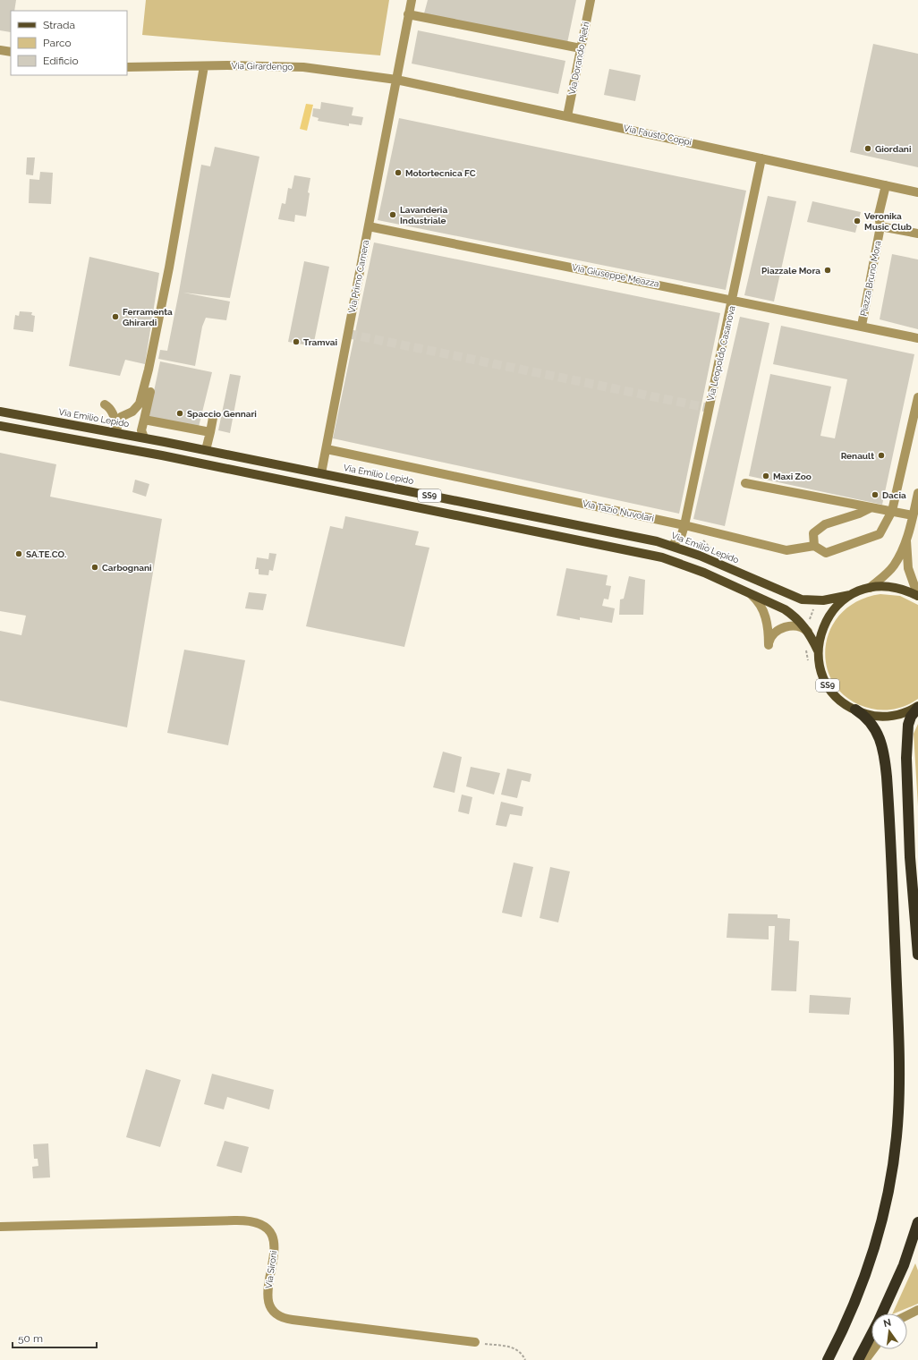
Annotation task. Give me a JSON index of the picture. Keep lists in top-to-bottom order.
{
  "streets": {
    "main road": ["Via Emilio Lepido", "SS9"],
    "street": [
      "Via Dorando Pietri",
      "Via Girardengo",
      "Via Fausto Coppi",
      "Via Giuseppe Meazza",
      "Via Primo Carnera",
      "Piazza Bruno Mora",
      "Via Leopoldo Casanova",
      "Via Tazio Nuvolari",
      "Via Sironi"
    ]
  },
  "crossings": [
    ["Via Dorando Pietri", "Via Fausto Coppi"],
    ["Via Girardengo", "Via Fausto Coppi"],
    ["Via Girardengo", "Via Primo Carnera"],
    ["Via Fausto Coppi", "Via Primo Carnera"],
    ["Via Fausto Coppi", "Piazza Bruno Mora"],
    ["Via Fausto Coppi", "Via Leopoldo Casanova"],
    ["Via Giuseppe Meazza", "Via Primo Carnera"],
    ["Via Giuseppe Meazza", "Piazza Bruno Mora"],
    ["Via Giuseppe Meazza", "Via Leopoldo Casanova"],
    ["Via Primo Carnera", "Via Emilio Lepido"],
    ["Via Primo Carnera", "Via Tazio Nuvolari"],
    ["Via Leopoldo Casanova", "Via Emilio Lepido"],
    ["Via Leopoldo Casanova", "Via Tazio Nuvolari"],
    ["Via Emilio Lepido", "SS9"]
  ],
  "places": [
    "Giordani",
    "Motortecnica FC",
    "Lavanderia Industriale",
    "Veronika Music Club",
    "Piazzale Mora",
    "Ferramenta Ghirardi",
    "Tramvai",
    "Spaccio Gennari",
    "Renault",
    "Maxi Zoo",
    "Dacia",
    "SA.TE.CO.",
    "Carbognani"
  ],
  "legend": ["Strada", "Parco", "Edificio"],
  "scale_bar": "50 m",
  "north": "top"
}
